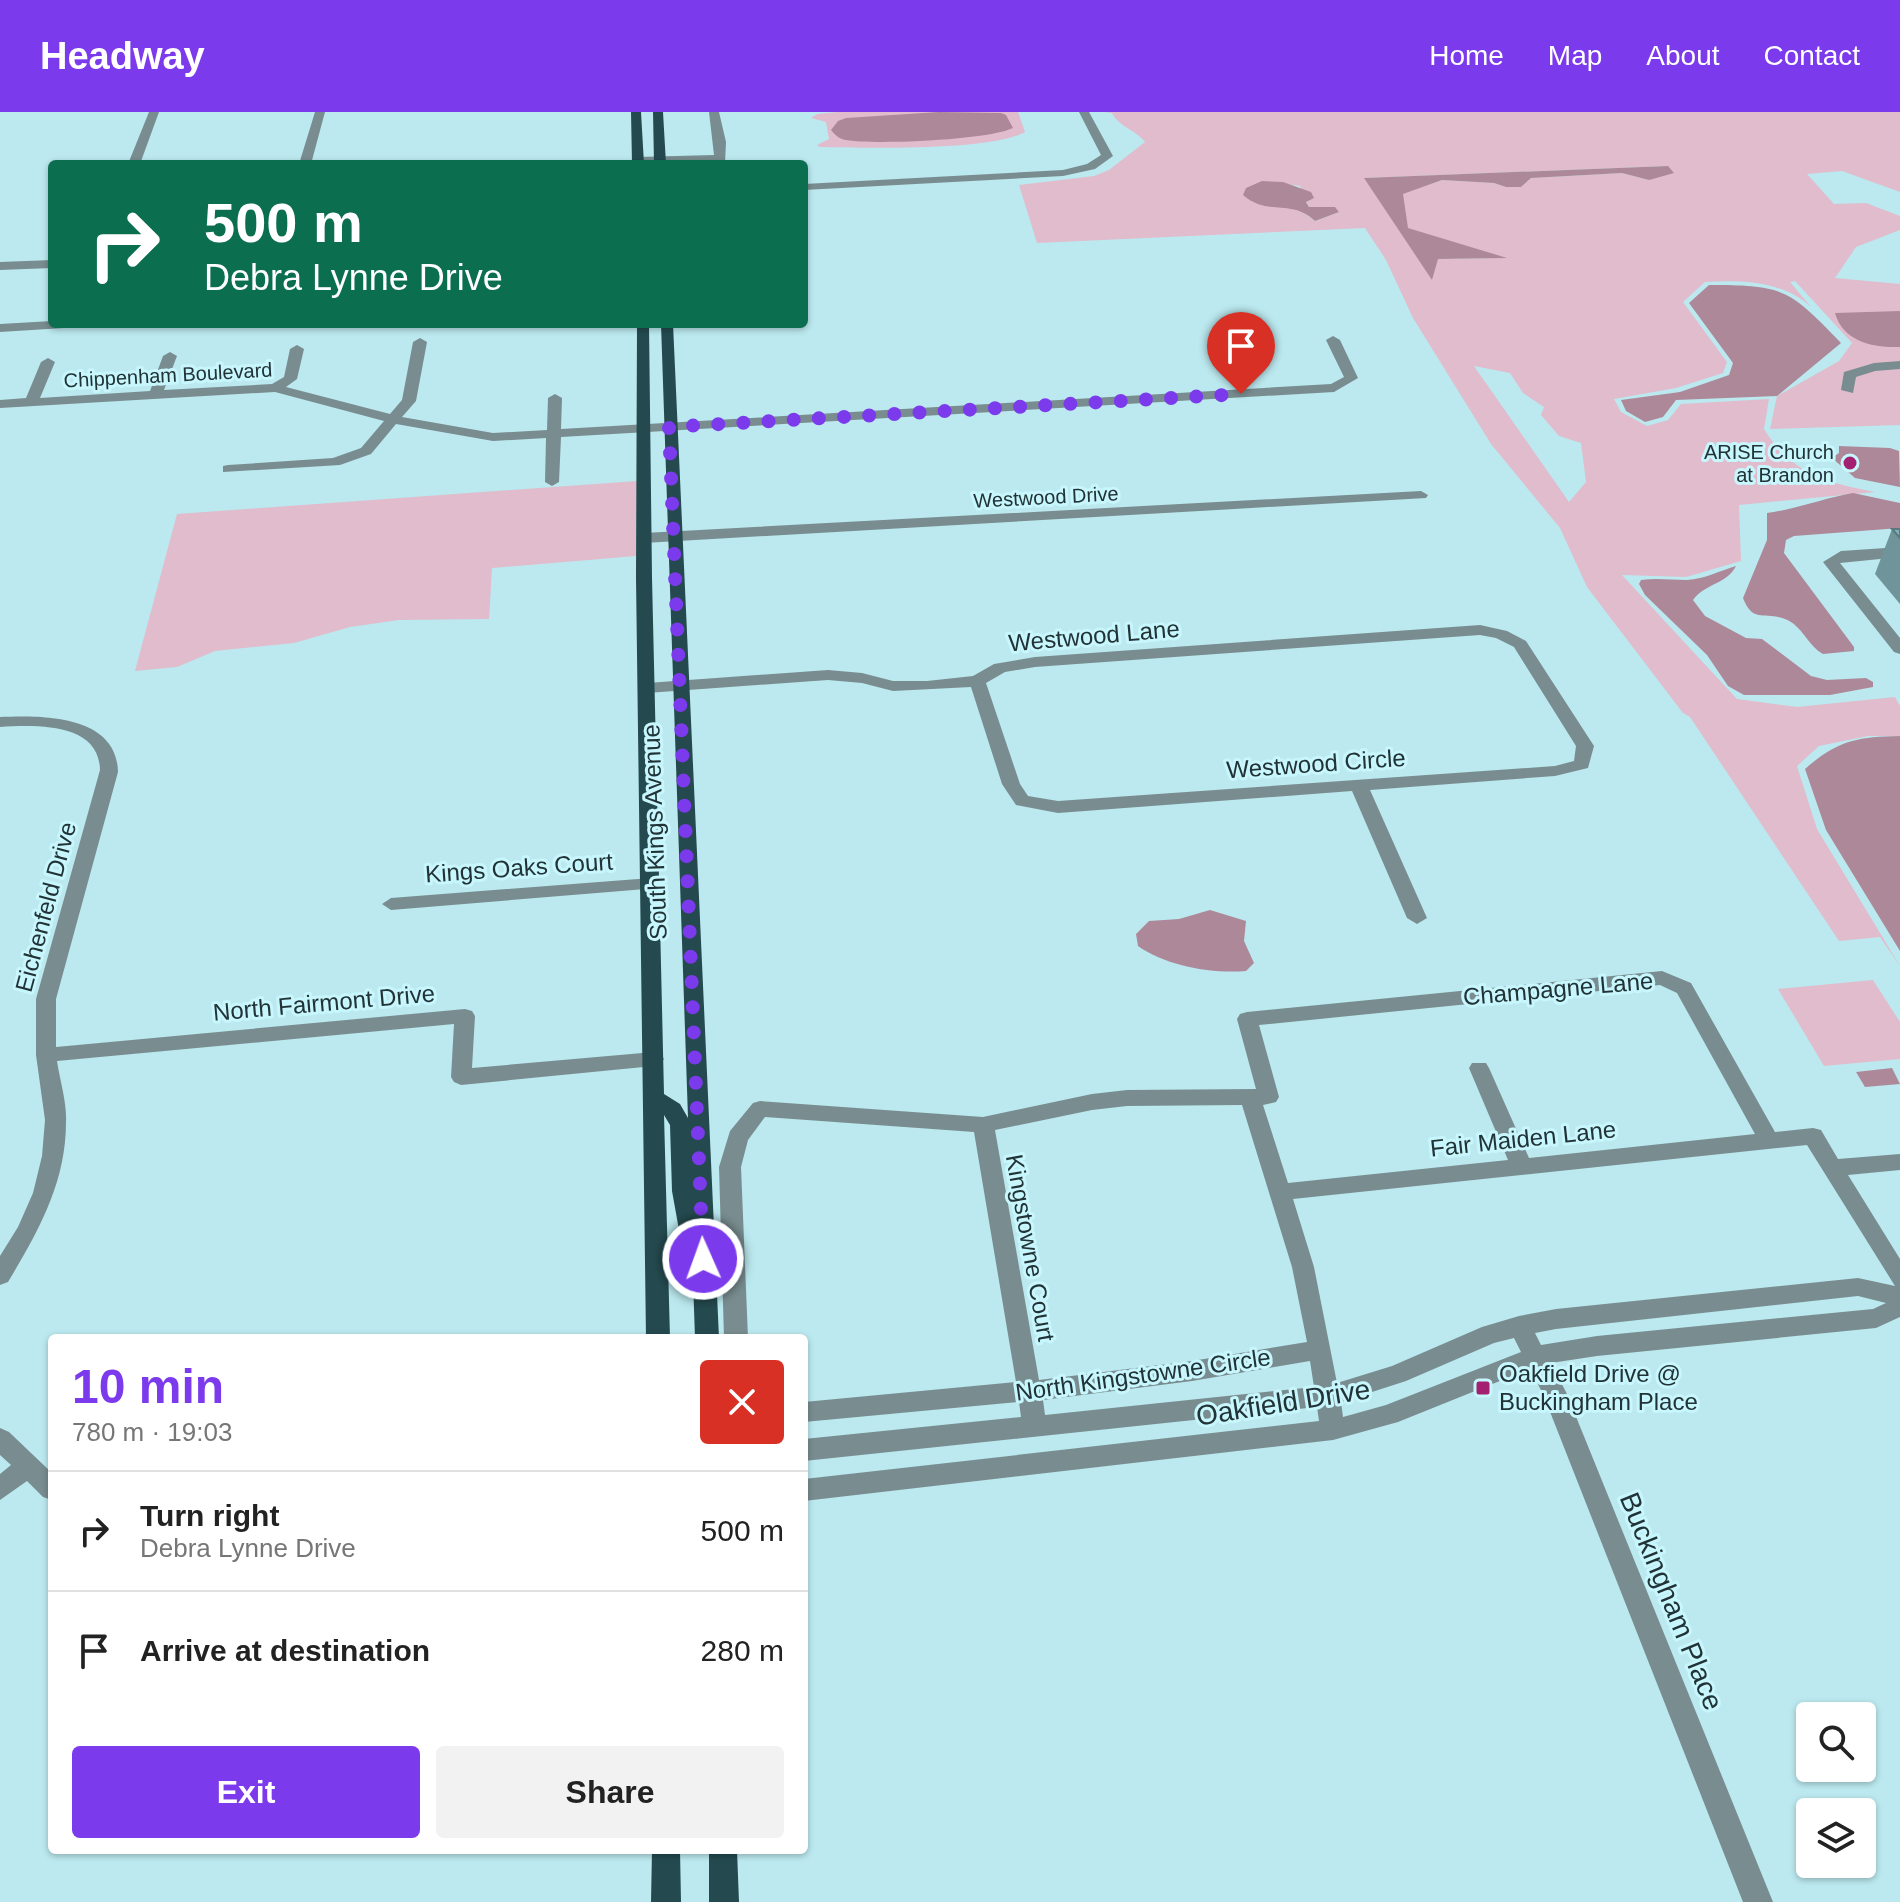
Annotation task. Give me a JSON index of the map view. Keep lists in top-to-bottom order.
{
  "streets": {
    "main road": ["South Kings Avenue"],
    "street": [
      "Chippenham Boulevard",
      "Westwood Drive",
      "Westwood Lane",
      "Westwood Circle",
      "Kings Oaks Court",
      "Eichenfeld Drive",
      "Champagne Lane",
      "North Fairmont Drive",
      "Fair Maiden Lane",
      "Kingstowne Court",
      "North Kingstowne Circle",
      "Oakfield Drive",
      "Buckingham Place"
    ]
  },
  "crossings": [
    ["Chippenham Boulevard", "South Kings Avenue"],
    ["Westwood Drive", "South Kings Avenue"],
    ["Westwood Lane", "Westwood Circle"],
    ["Westwood Lane", "South Kings Avenue"],
    ["South Kings Avenue", "Kings Oaks Court"],
    ["South Kings Avenue", "North Fairmont Drive"],
    ["Eichenfeld Drive", "North Fairmont Drive"],
    ["Champagne Lane", "Fair Maiden Lane"],
    ["Kingstowne Court", "North Kingstowne Circle"],
    ["Kingstowne Court", "Oakfield Drive"],
    ["Oakfield Drive", "Buckingham Place"]
  ],
  "places": {
    "other": ["ARISE Church at Brandon"],
    "transit": ["Oakfield Drive @ Buckingham Place"]
  },
  "page": {
    "header": "Headway",
    "nav": [
      "Home",
      "Map",
      "About",
      "Contact"
    ],
    "turn": ["500 m", "Debra Lynne Drive"],
    "heading": ["10 min", "780 m · 19:03"],
    "list": [
      {
        "name": "Turn right",
        "note": "Debra Lynne Drive",
        "value": "500 m"
      },
      {
        "name": "Arrive at destination",
        "value": "280 m"
      }
    ],
    "buttons": ["Exit", "Share"]
  }
}
